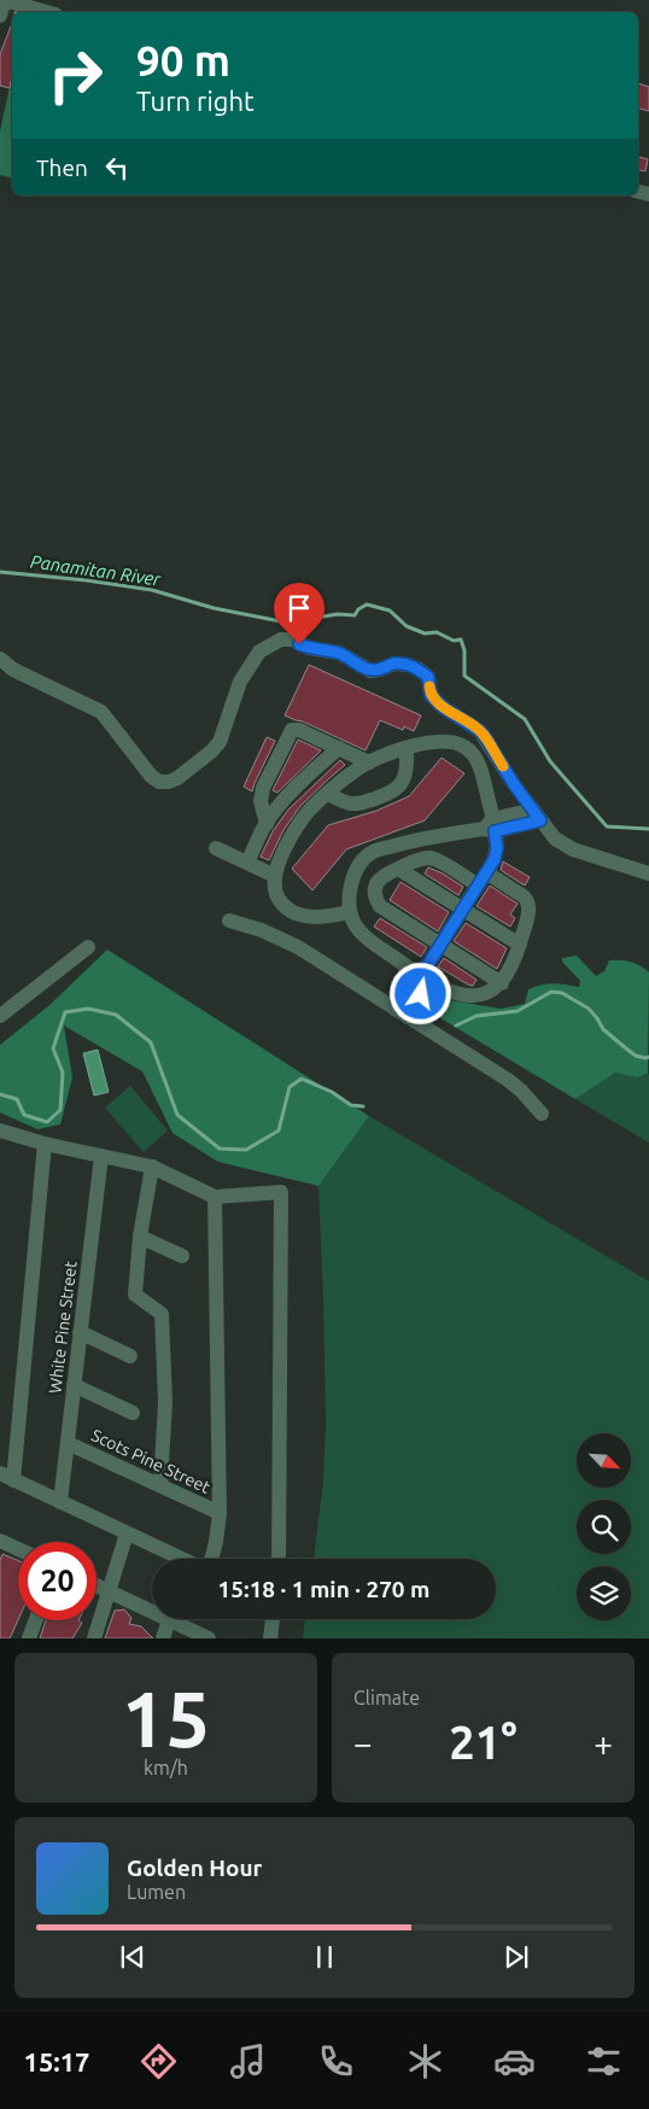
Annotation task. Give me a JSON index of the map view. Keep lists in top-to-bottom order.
{
  "streets": {
    "street": ["White Pine Street", "Scots Pine Street"]
  },
  "crossings": [
    ["White Pine Street", "Scots Pine Street"]
  ],
  "water": ["Panamitan River"],
  "north": "bottom right",
  "page": {
    "turn": ["90 m", "Turn right"],
    "then": "Then",
    "limit": "20",
    "trip": "15:18 · 1 min · 270 m",
    "tile": [
      ["15", "km/h"],
      "Climate"
    ],
    "heat": ["−", "21°", "+"],
    "song": ["Golden Hour", "Lumen"],
    "tabs": "15:17"
  }
}
